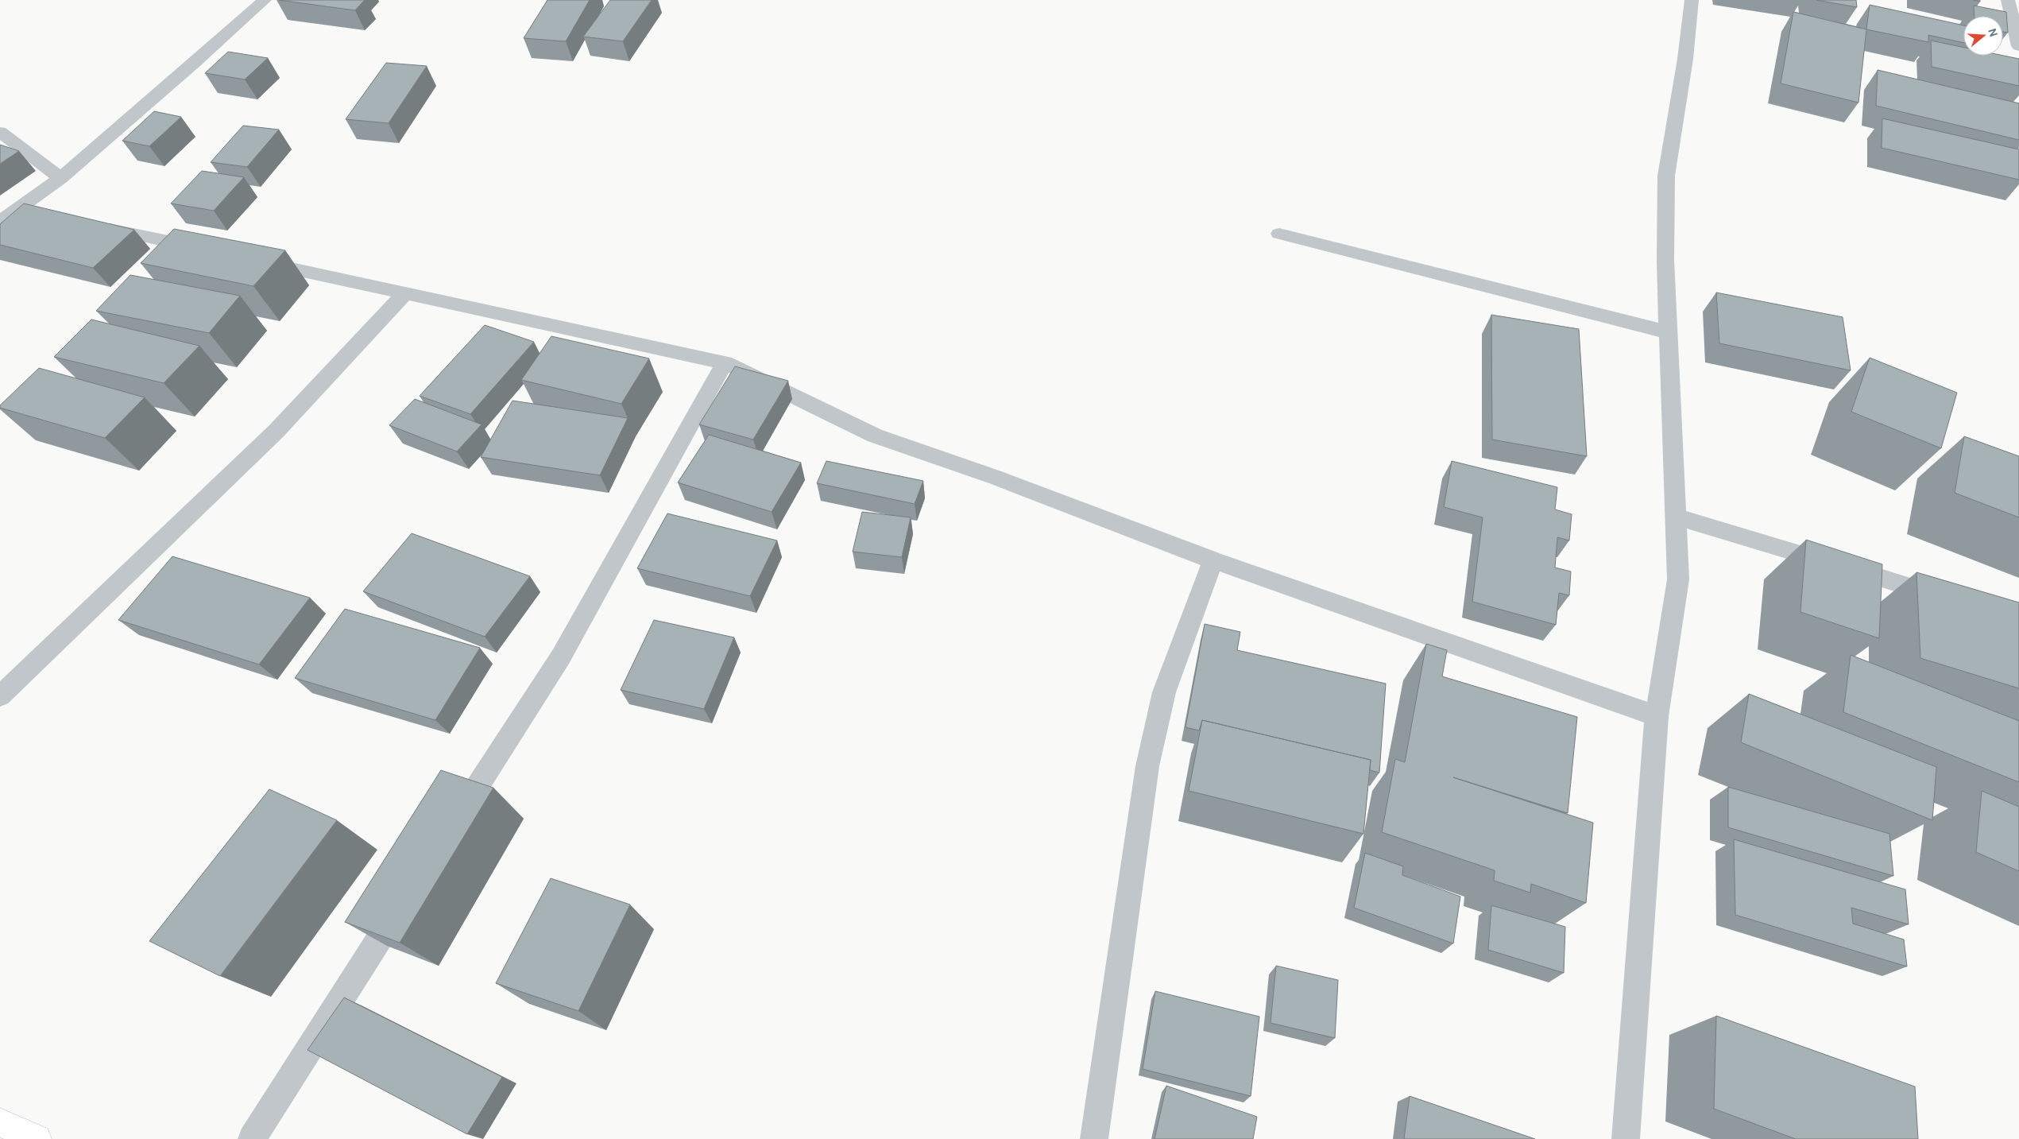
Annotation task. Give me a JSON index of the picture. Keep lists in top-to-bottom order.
{
  "north": "right"
}
